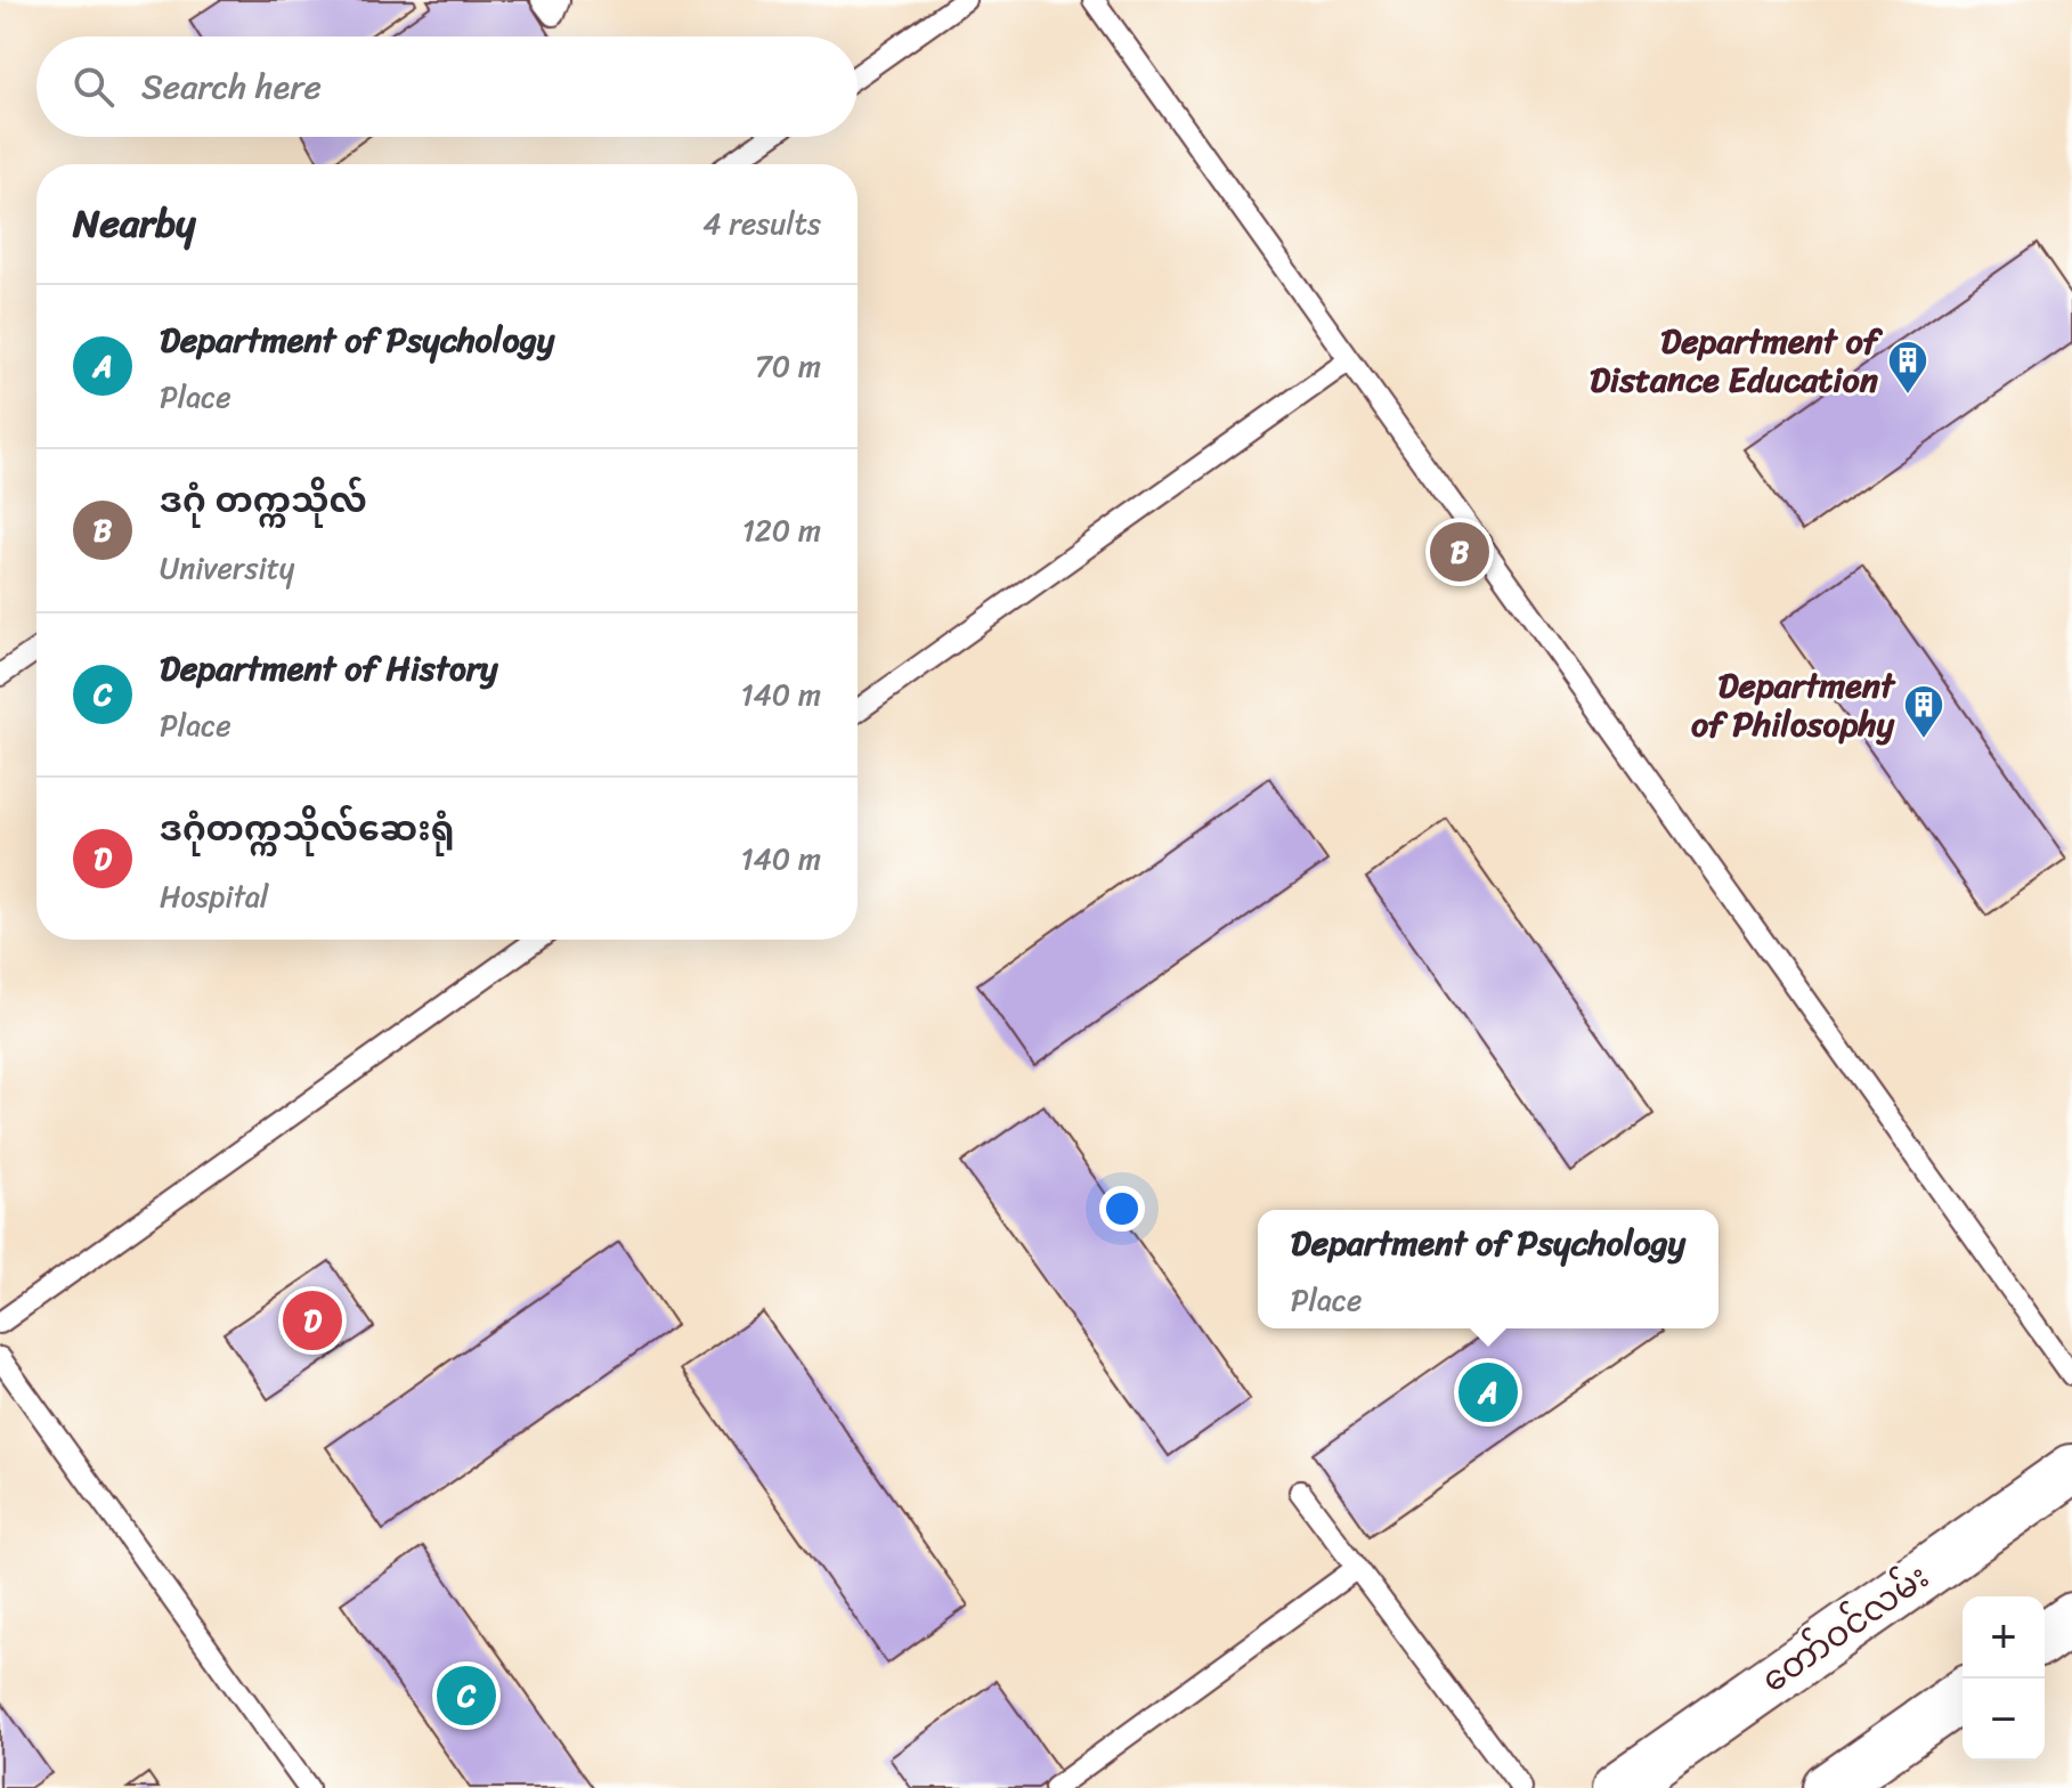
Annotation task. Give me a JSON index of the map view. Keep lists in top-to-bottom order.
{
  "streets": {
    "street": ["တော်ဝင်လမ်း"]
  },
  "places": {
    "building": ["Department of Distance Education", "Department of Philosophy"]
  },
  "page": {
    "search": "Search here",
    "heading": ["Nearby", "4 results"],
    "list": [
      {
        "mark": "A",
        "name": "Department of Psychology",
        "note": "Place",
        "value": "70 m"
      },
      {
        "mark": "B",
        "name": "ဒဂုံ တက္ကသိုလ်",
        "note": "University",
        "value": "120 m"
      },
      {
        "mark": "C",
        "name": "Department of History",
        "note": "Place",
        "value": "140 m"
      },
      {
        "mark": "D",
        "name": "ဒဂုံတက္ကသိုလ်ဆေးရုံ",
        "note": "Hospital",
        "value": "140 m"
      }
    ],
    "pins": [
      "B",
      "D",
      "A",
      "C"
    ],
    "popup": ["Department of Psychology", "Place"],
    "map_buttons": ["+", "−"]
  }
}
